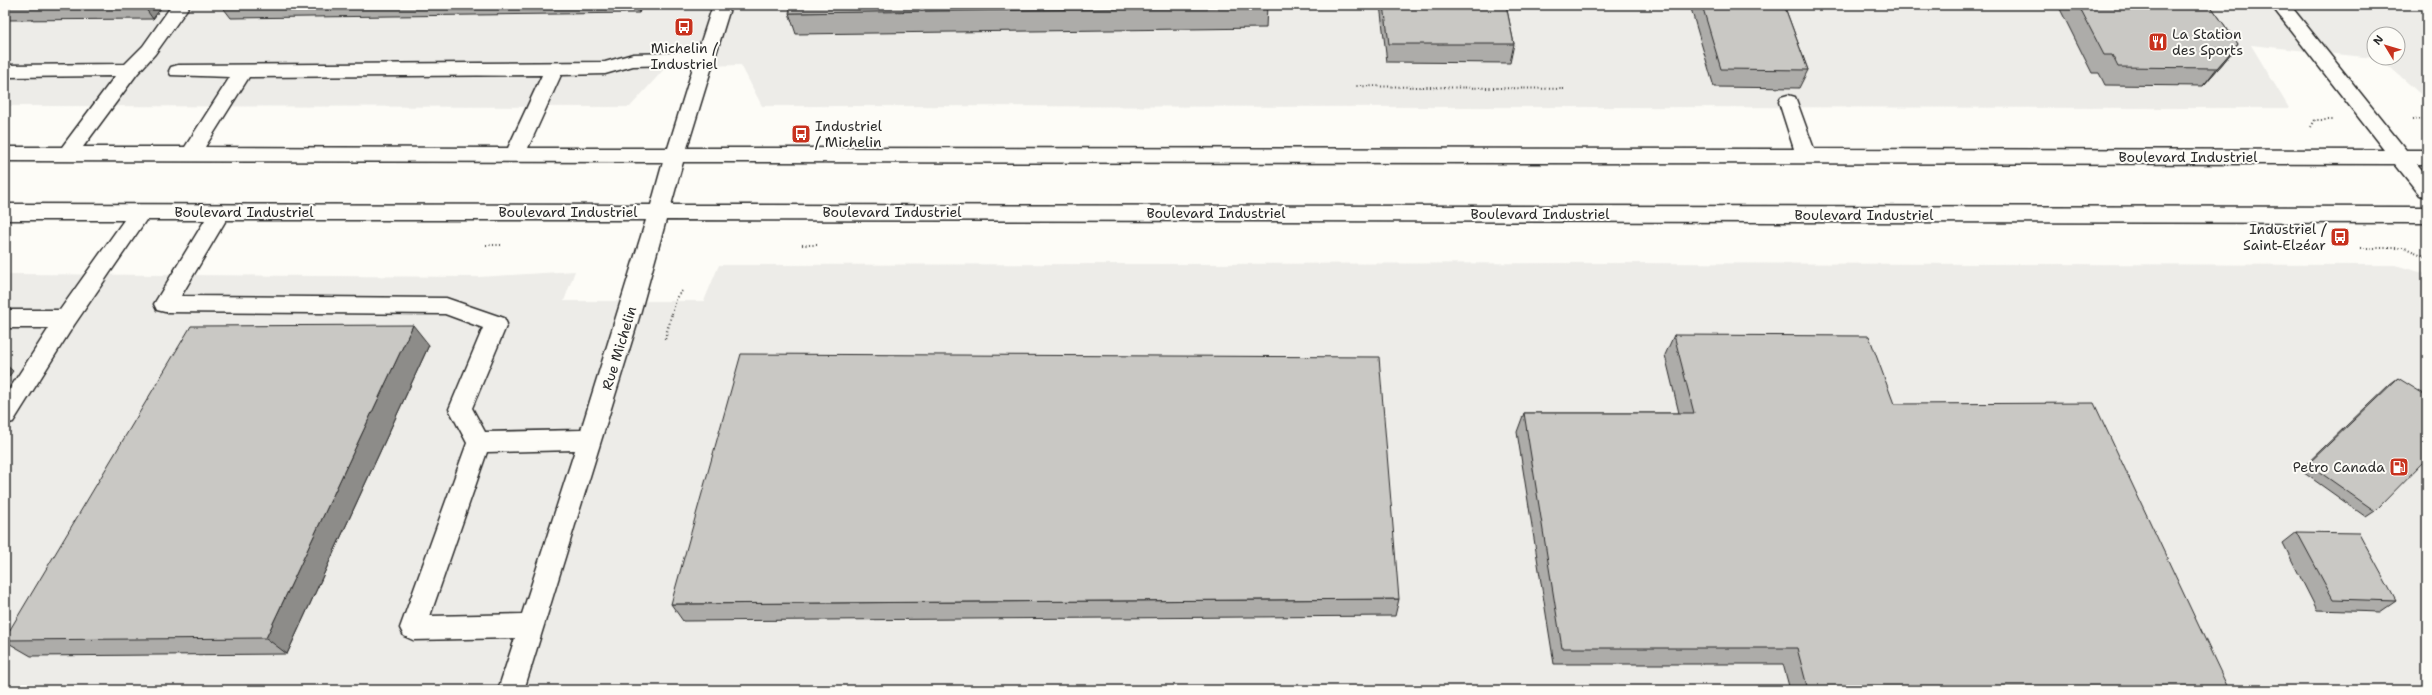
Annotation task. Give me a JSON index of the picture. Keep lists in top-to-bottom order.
{
  "streets": {
    "street": ["Boulevard Industriel", "Rue Michelin"]
  },
  "crossings": [
    ["Boulevard Industriel", "Rue Michelin"]
  ],
  "places": {
    "bus stop": ["Michelin / Industriel", "Industriel / Michelin", "Industriel / Saint-Elzéar"],
    "restaurant": ["La Station des Sports"],
    "fuel station": ["Petro Canada"]
  },
  "north": "top left"
}
